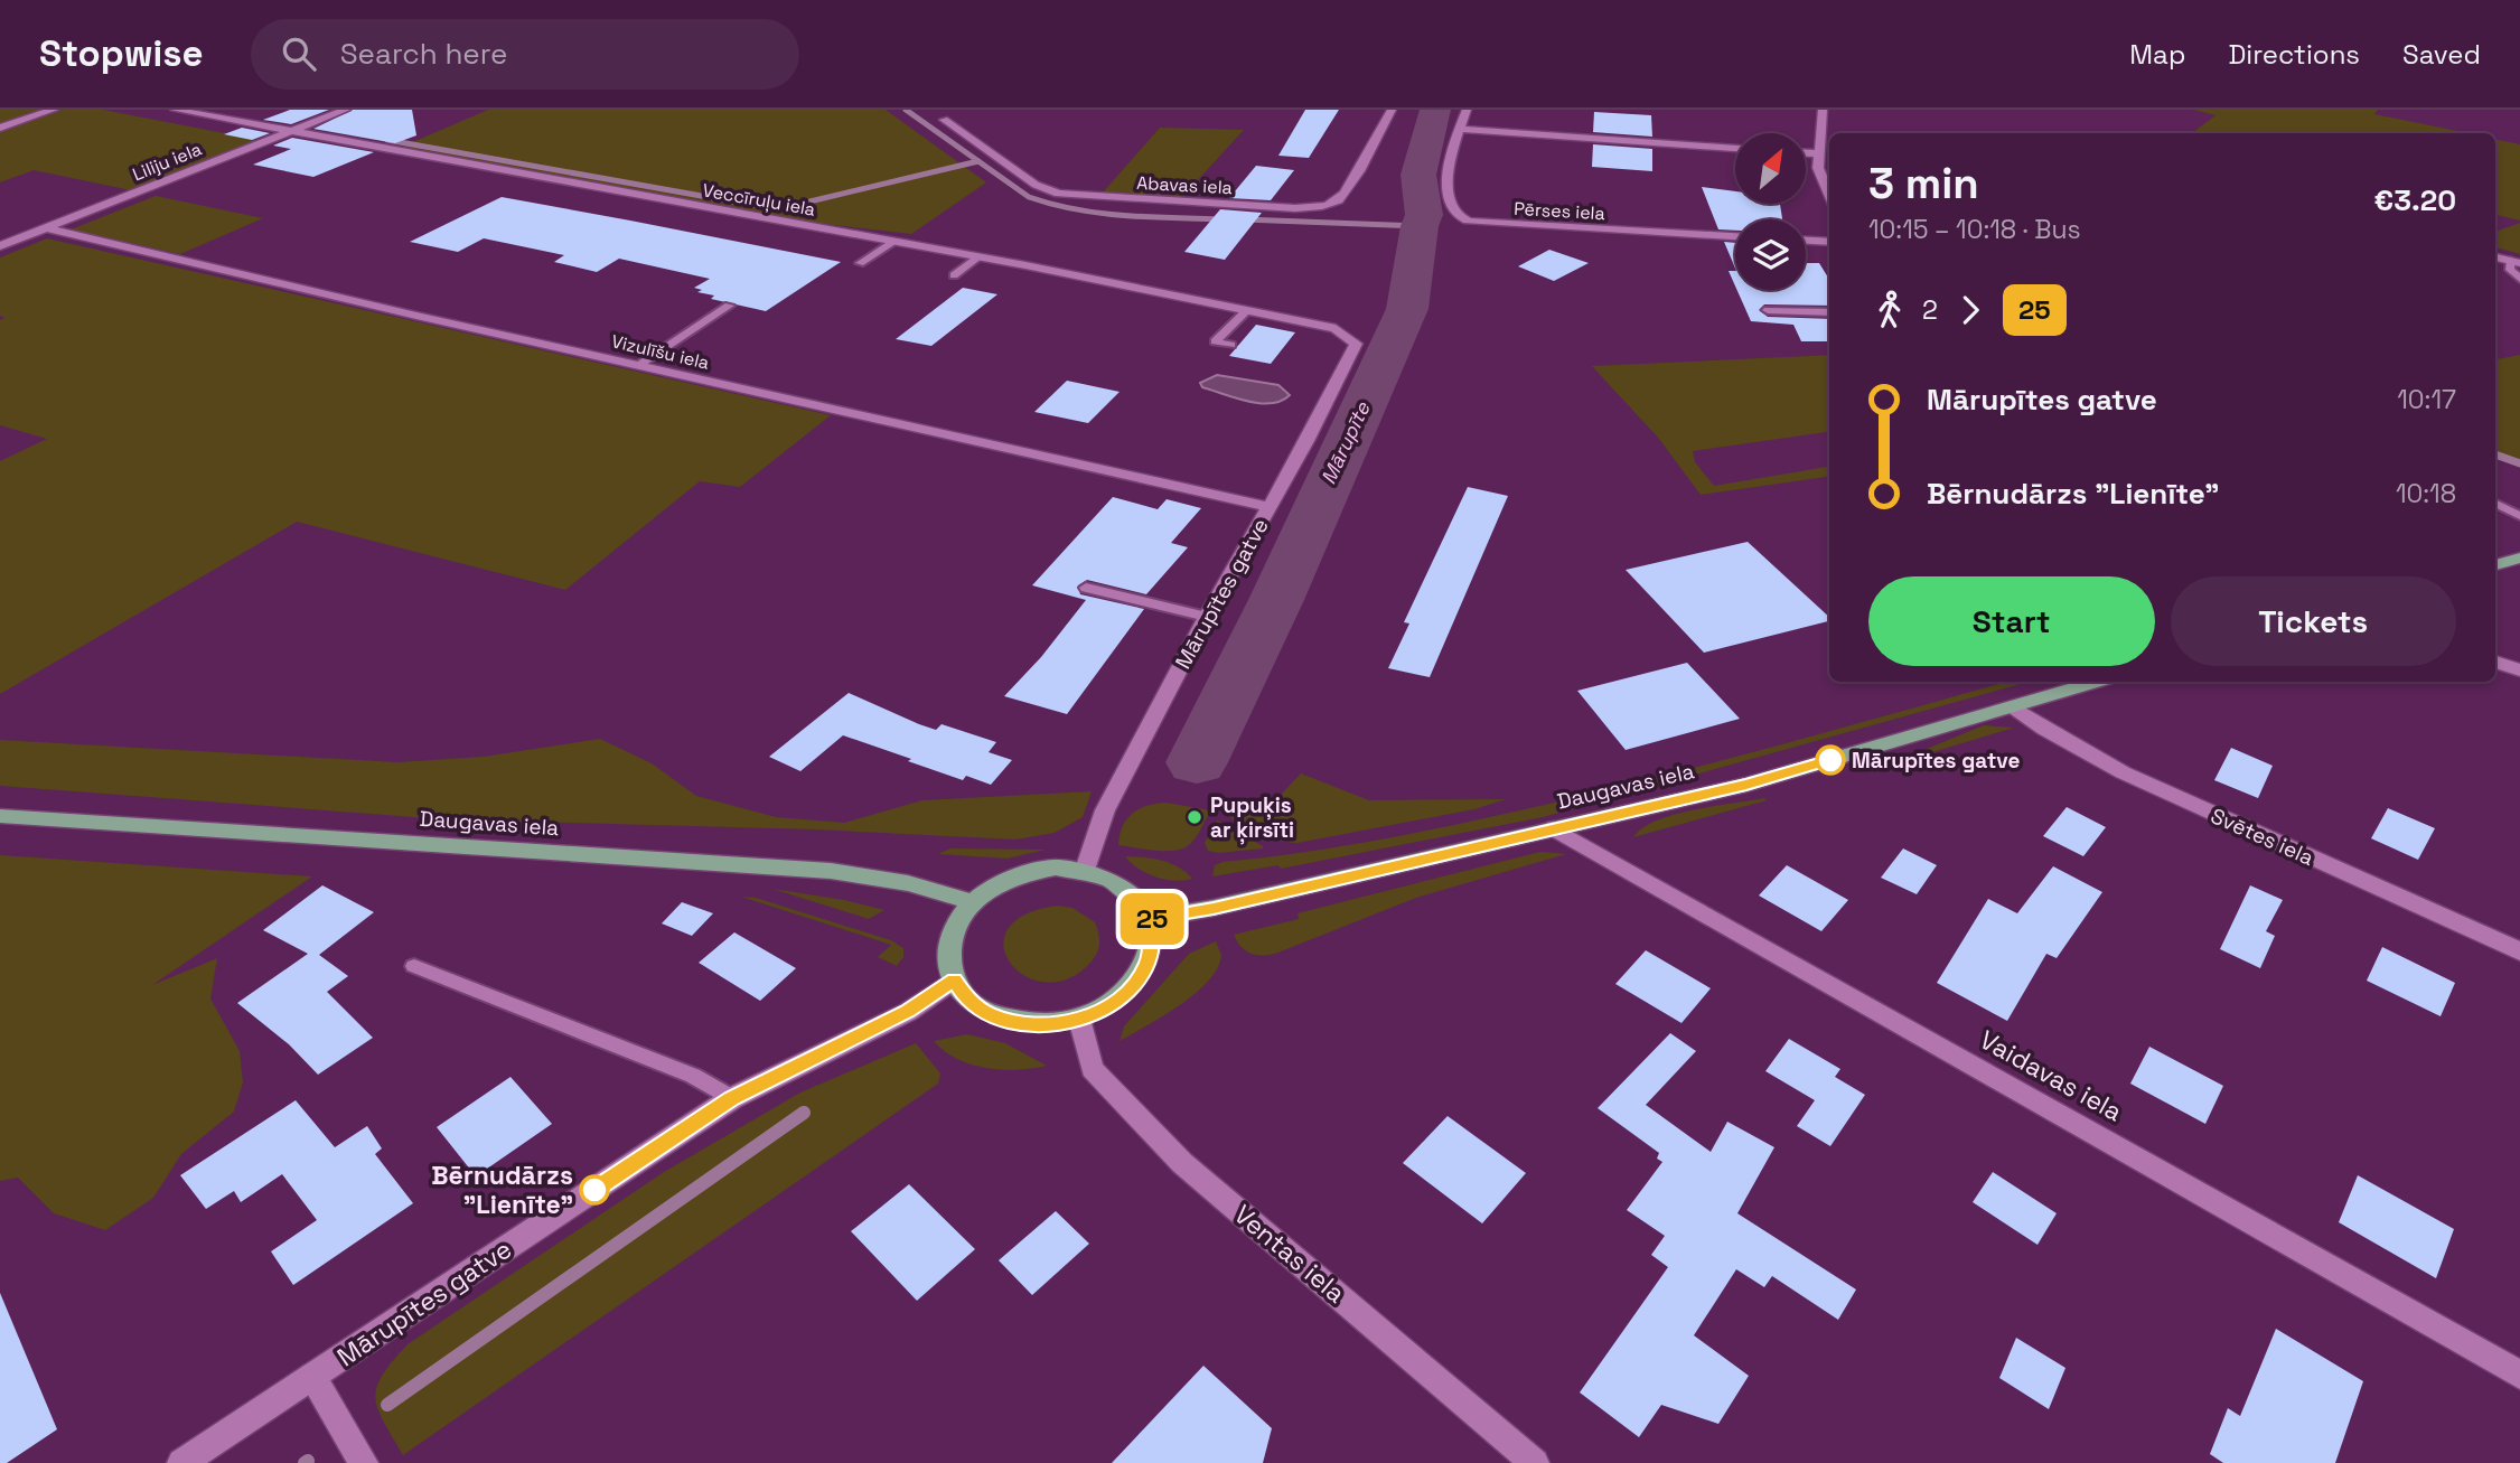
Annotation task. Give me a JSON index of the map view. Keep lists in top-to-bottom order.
{
  "streets": {
    "main road": ["Daugavas iela"],
    "street": [
      "Liliju iela",
      "Abavas iela",
      "Veccīruļu iela",
      "Pērses iela",
      "Vizulīšu iela",
      "Mārupītes gatve",
      "Svētes iela",
      "Vaidavas iela",
      "Ventas iela"
    ]
  },
  "crossings": [
    ["Liliju iela", "Veccīruļu iela"],
    ["Liliju iela", "Vizulīšu iela"],
    ["Veccīruļu iela", "Mārupītes gatve"],
    ["Vizulīšu iela", "Mārupītes gatve"],
    ["Mārupītes gatve", "Daugavas iela"],
    ["Mārupītes gatve", "Ventas iela"],
    ["Daugavas iela", "Svētes iela"],
    ["Daugavas iela", "Vaidavas iela"],
    ["Daugavas iela", "Ventas iela"]
  ],
  "water": ["Mārupīte"],
  "places": ["Mārupītes gatve", "Pupuķis ar ķirsīti", "Bērnudārzs \"Lienīte\""],
  "lines": ["bus line 25"],
  "north": "top right",
  "page": {
    "header": "Stopwise",
    "search": "Search here",
    "nav": ["Map", "Directions", "Saved"],
    "on_map": "25",
    "heading": ["3 min", "10:15 – 10:18 · Bus", "€3.20"],
    "legs": ["2", "25"],
    "list": [
      {
        "name": "Mārupītes gatve",
        "value": "10:17"
      },
      {
        "name": "Bērnudārzs \"Lienīte\"",
        "value": "10:18"
      }
    ],
    "buttons": ["Start", "Tickets"]
  }
}
